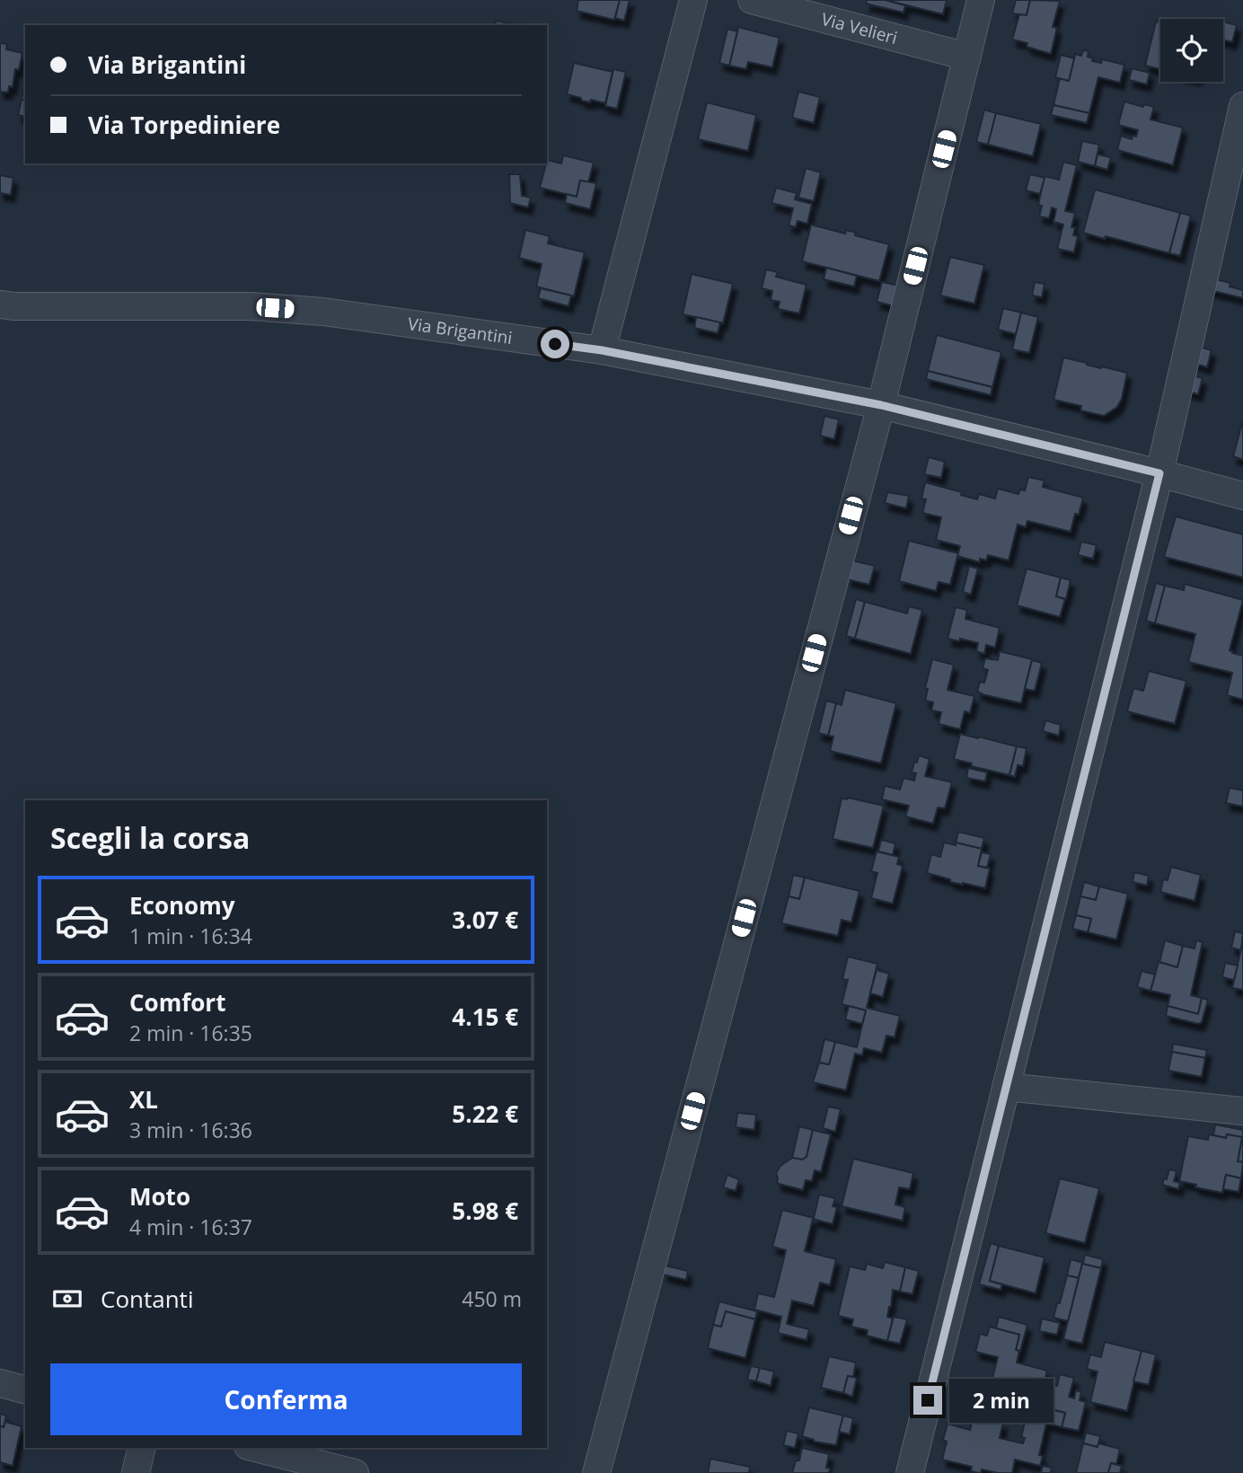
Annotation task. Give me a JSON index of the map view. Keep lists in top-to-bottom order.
{
  "streets": {
    "street": ["Via Velieri", "Via Brigantini"]
  },
  "page": {
    "banner": ["Via Brigantini", "Via Torpediniere"],
    "heading": "Scegli la corsa",
    "list": [
      {
        "name": "Economy",
        "note": "1 min · 16:34",
        "value": "3.07 €"
      },
      {
        "name": "Comfort",
        "note": "2 min · 16:35",
        "value": "4.15 €"
      },
      {
        "name": "XL",
        "note": "3 min · 16:36",
        "value": "5.22 €"
      },
      {
        "name": "Moto",
        "note": "4 min · 16:37",
        "value": "5.98 €"
      }
    ],
    "pay": ["Contanti", "450 m"],
    "buttons": "Conferma",
    "bubble": "2 min"
  }
}
